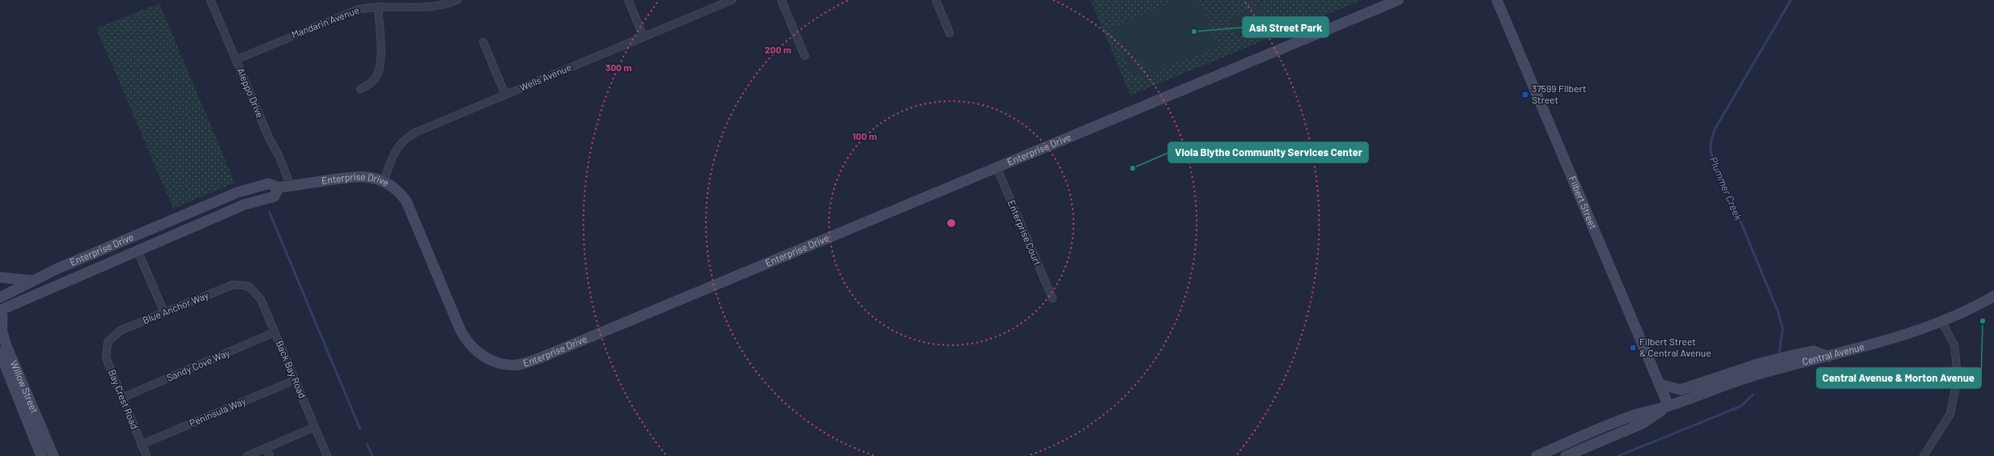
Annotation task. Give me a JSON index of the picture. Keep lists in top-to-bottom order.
{
  "streets": {
    "street": [
      "Mandarin Avenue",
      "Wells Avenue",
      "Aleppo Drive",
      "Enterprise Drive",
      "Filbert Street",
      "Enterprise Court",
      "Blue Anchor Way",
      "Central Avenue",
      "Sandy Cove Way",
      "Back Bay Road",
      "Willow Street",
      "Bay Crest Road",
      "Peninsula Way"
    ]
  },
  "crossings": [
    ["Mandarin Avenue", "Aleppo Drive"],
    ["Wells Avenue", "Enterprise Drive"],
    ["Aleppo Drive", "Enterprise Drive"],
    ["Enterprise Drive", "Enterprise Court"],
    ["Enterprise Drive", "Willow Street"],
    ["Filbert Street", "Central Avenue"],
    ["Blue Anchor Way", "Back Bay Road"],
    ["Blue Anchor Way", "Bay Crest Road"],
    ["Sandy Cove Way", "Back Bay Road"],
    ["Sandy Cove Way", "Bay Crest Road"],
    ["Back Bay Road", "Peninsula Way"],
    ["Bay Crest Road", "Peninsula Way"]
  ],
  "water": ["Plummer Creek"],
  "places": {
    "other": ["Ash Street Park", "Viola Blythe Community Services Center", "Central Avenue & Morton Avenue"],
    "transit": ["37599 Filbert Street", "Filbert Street & Central Avenue"]
  },
  "rings": ["200 m", "300 m", "100 m"]
}
